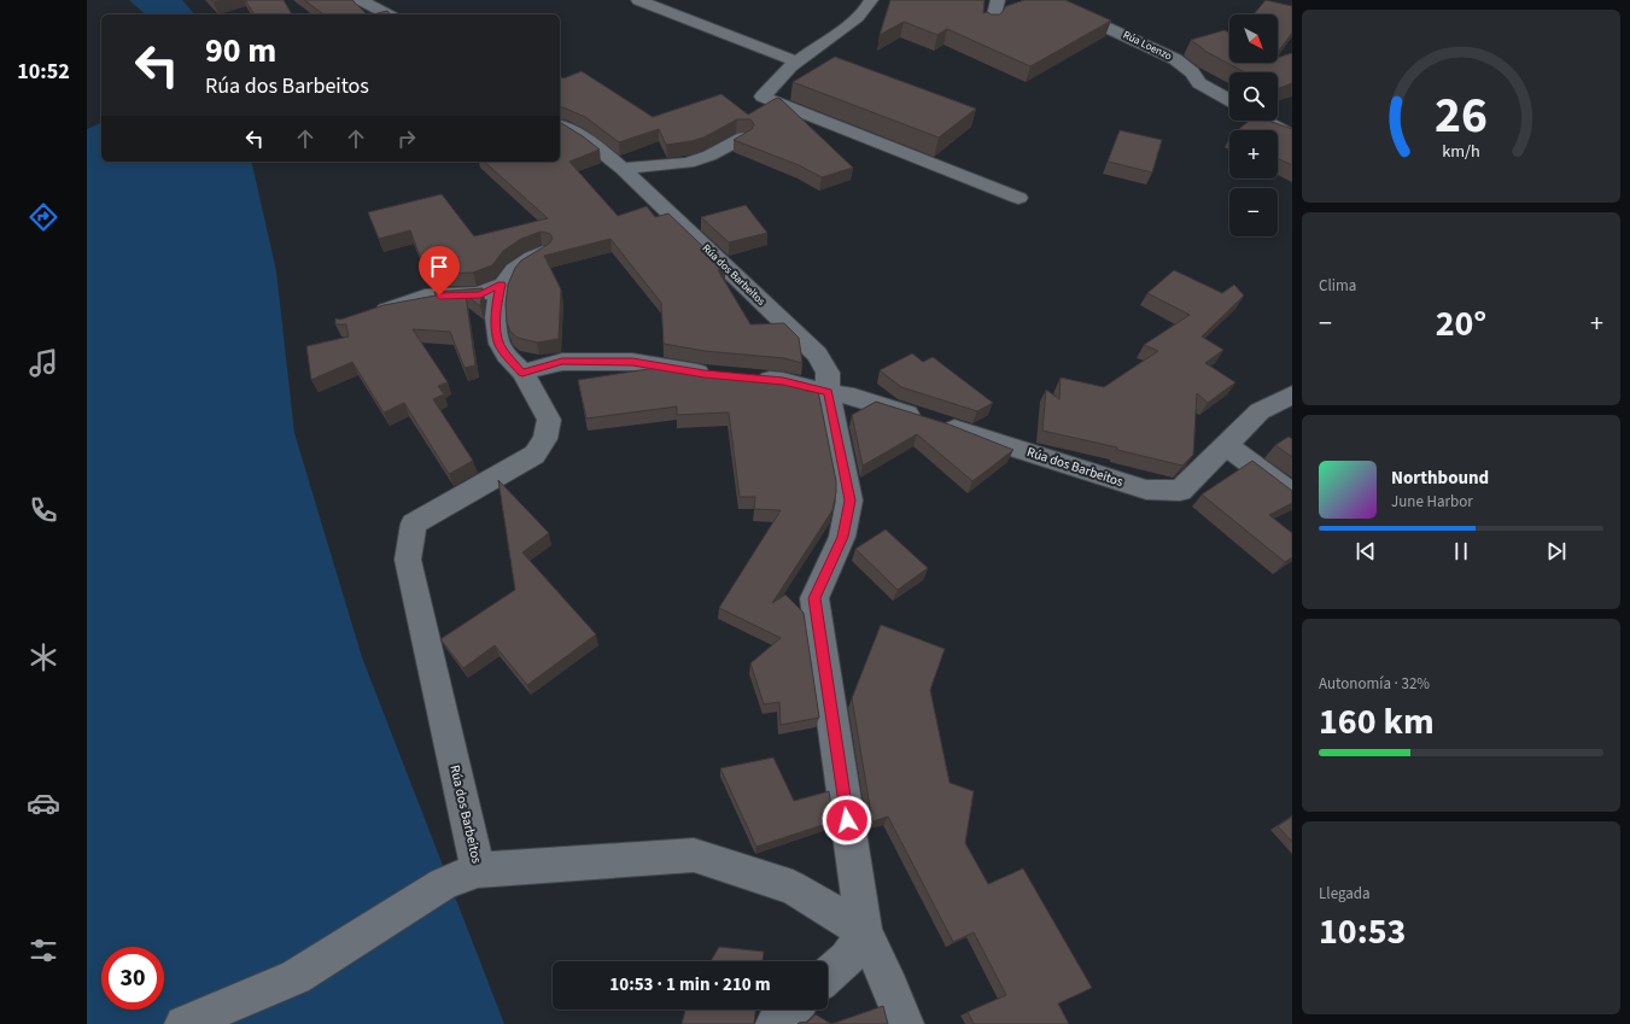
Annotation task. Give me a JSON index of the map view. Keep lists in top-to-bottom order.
{
  "streets": {
    "street": ["Rúa Loenzo", "Rúa dos Barbeitos"]
  },
  "north": "bottom right",
  "page": {
    "tabs": "10:52",
    "map_buttons": ["+", "−"],
    "turn": ["90 m", "Rúa dos Barbeitos"],
    "tile": [
      "Clima",
      ["Autonomía · 32%", "160 km"],
      ["Llegada", "10:53"]
    ],
    "heat": ["−", "20°", "+"],
    "song": ["Northbound", "June Harbor"],
    "limit": "30",
    "trip": "10:53 · 1 min · 210 m",
    "gauge": ["26", "km/h"]
  }
}
